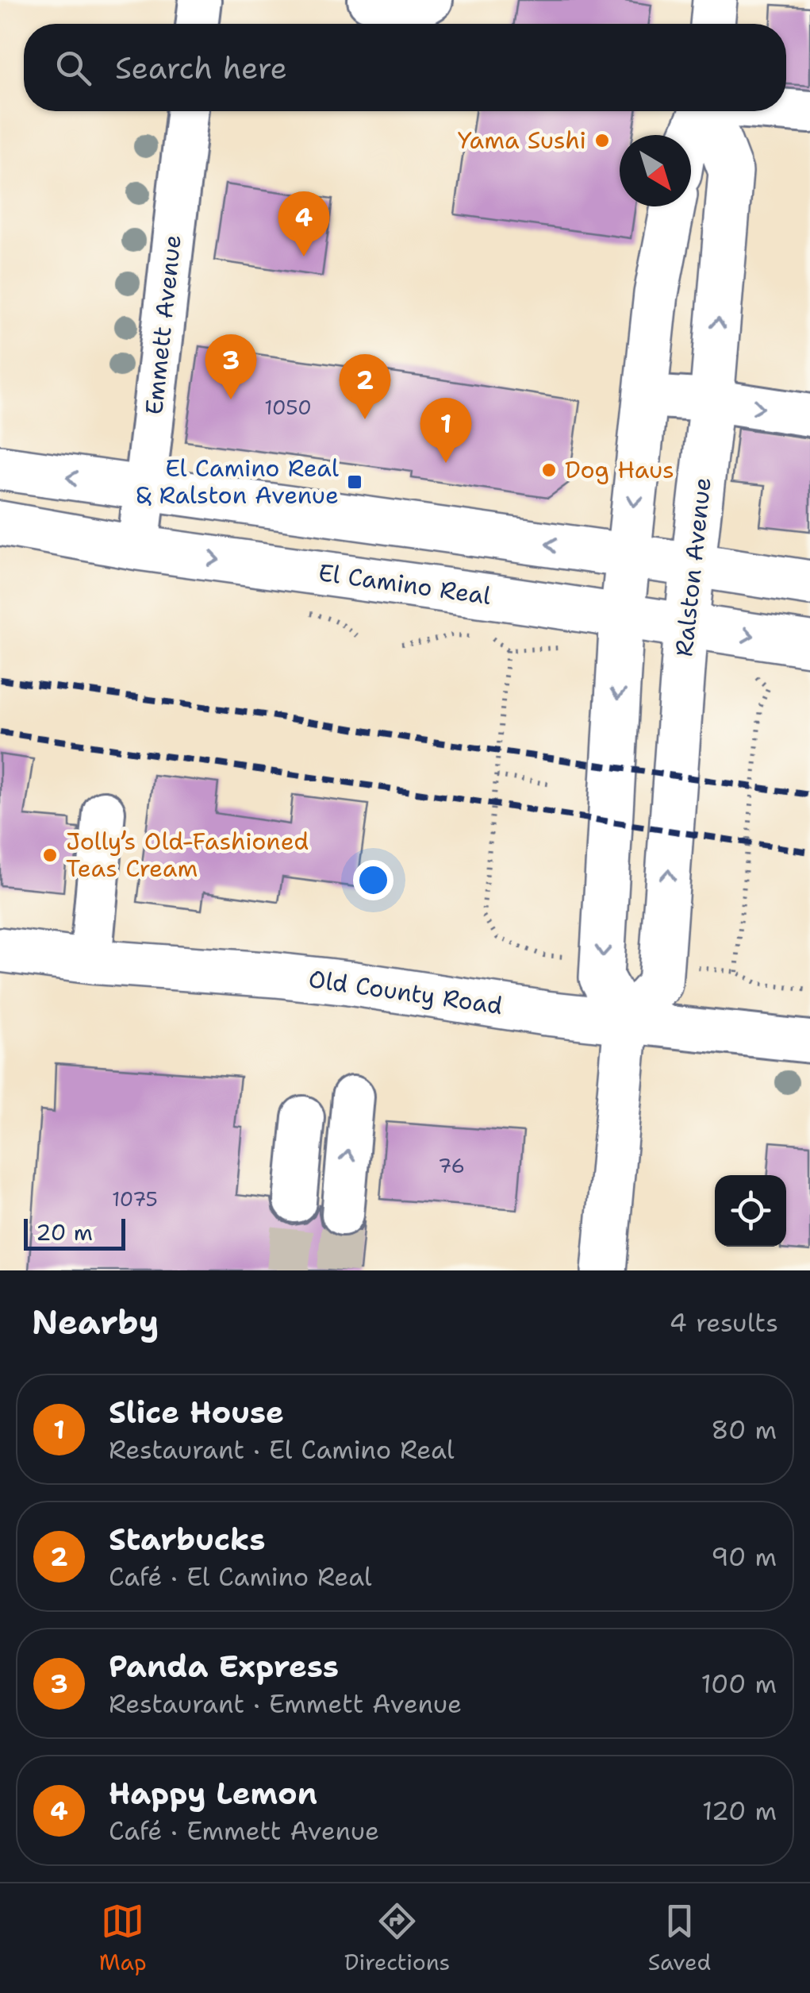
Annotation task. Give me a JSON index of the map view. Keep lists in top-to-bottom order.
{
  "streets": {
    "main road": ["Ralston Avenue", "El Camino Real", "Old County Road"],
    "street": ["Emmett Avenue"]
  },
  "crossings": [
    ["Emmett Avenue", "El Camino Real"],
    ["Ralston Avenue", "El Camino Real"],
    ["Ralston Avenue", "Old County Road"]
  ],
  "places": {
    "other": ["Yama Sushi", "Dog Haus", "Jolly’s Old-Fashioned Teas Cream"],
    "transit": ["El Camino Real & Ralston Avenue"]
  },
  "house_numbers": ["1050", "76", "1075"],
  "scale_bar": "20 m",
  "north": "bottom right",
  "page": {
    "search": "Search here",
    "pins": [
      "4",
      "3",
      "2",
      "1"
    ],
    "scale": "20 m",
    "heading": ["Nearby", "4 results"],
    "list": [
      {
        "mark": "1",
        "name": "Slice House",
        "note": "Restaurant · El Camino Real",
        "value": "80 m"
      },
      {
        "mark": "2",
        "name": "Starbucks",
        "note": "Café · El Camino Real",
        "value": "90 m"
      },
      {
        "mark": "3",
        "name": "Panda Express",
        "note": "Restaurant · Emmett Avenue",
        "value": "100 m"
      },
      {
        "mark": "4",
        "name": "Happy Lemon",
        "note": "Café · Emmett Avenue",
        "value": "120 m"
      }
    ],
    "nav": ["Map", "Directions", "Saved"]
  }
}
